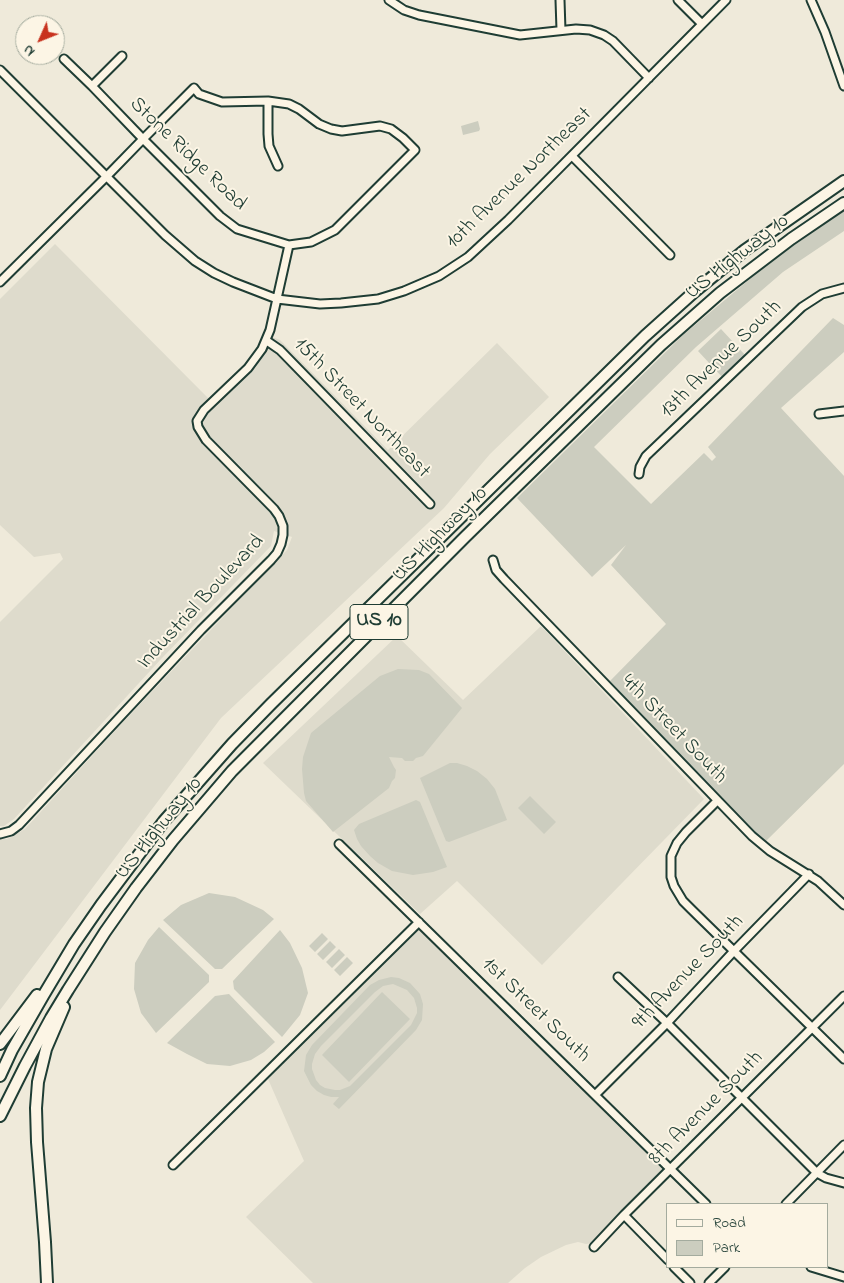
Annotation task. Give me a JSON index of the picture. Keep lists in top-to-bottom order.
{
  "streets": {
    "highway": ["US Highway 10", "US 10"],
    "street": [
      "Stone Ridge Road",
      "10th Avenue Northeast",
      "13th Avenue South",
      "15th Street Northeast",
      "Industrial Boulevard",
      "4th Street South",
      "9th Avenue South",
      "1st Street South",
      "8th Avenue South"
    ]
  },
  "crossings": [
    ["Stone Ridge Road", "Industrial Boulevard"],
    ["10th Avenue Northeast", "Industrial Boulevard"],
    ["15th Street Northeast", "Industrial Boulevard"],
    ["4th Street South", "9th Avenue South"],
    ["9th Avenue South", "1st Street South"],
    ["1st Street South", "8th Avenue South"]
  ],
  "legend": ["Road", "Park"],
  "north": "bottom left"
}
